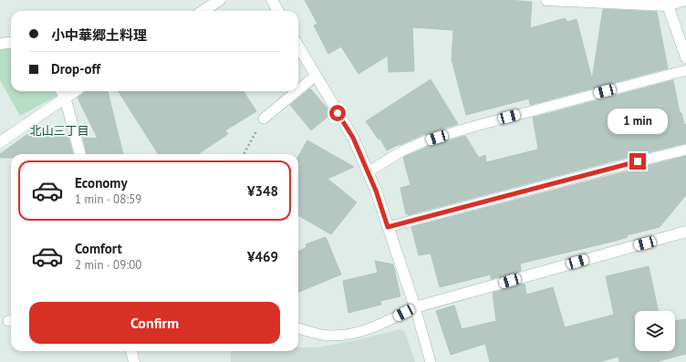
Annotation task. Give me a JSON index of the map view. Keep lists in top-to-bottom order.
{
  "districts": ["北山三丁目"],
  "page": {
    "banner": ["小中華郷土料理", "Drop-off"],
    "bubble": "1 min",
    "list": [
      {
        "name": "Economy",
        "note": "1 min · 08:59",
        "value": "¥348"
      },
      {
        "name": "Comfort",
        "note": "2 min · 09:00",
        "value": "¥469"
      }
    ],
    "buttons": "Confirm"
  }
}
